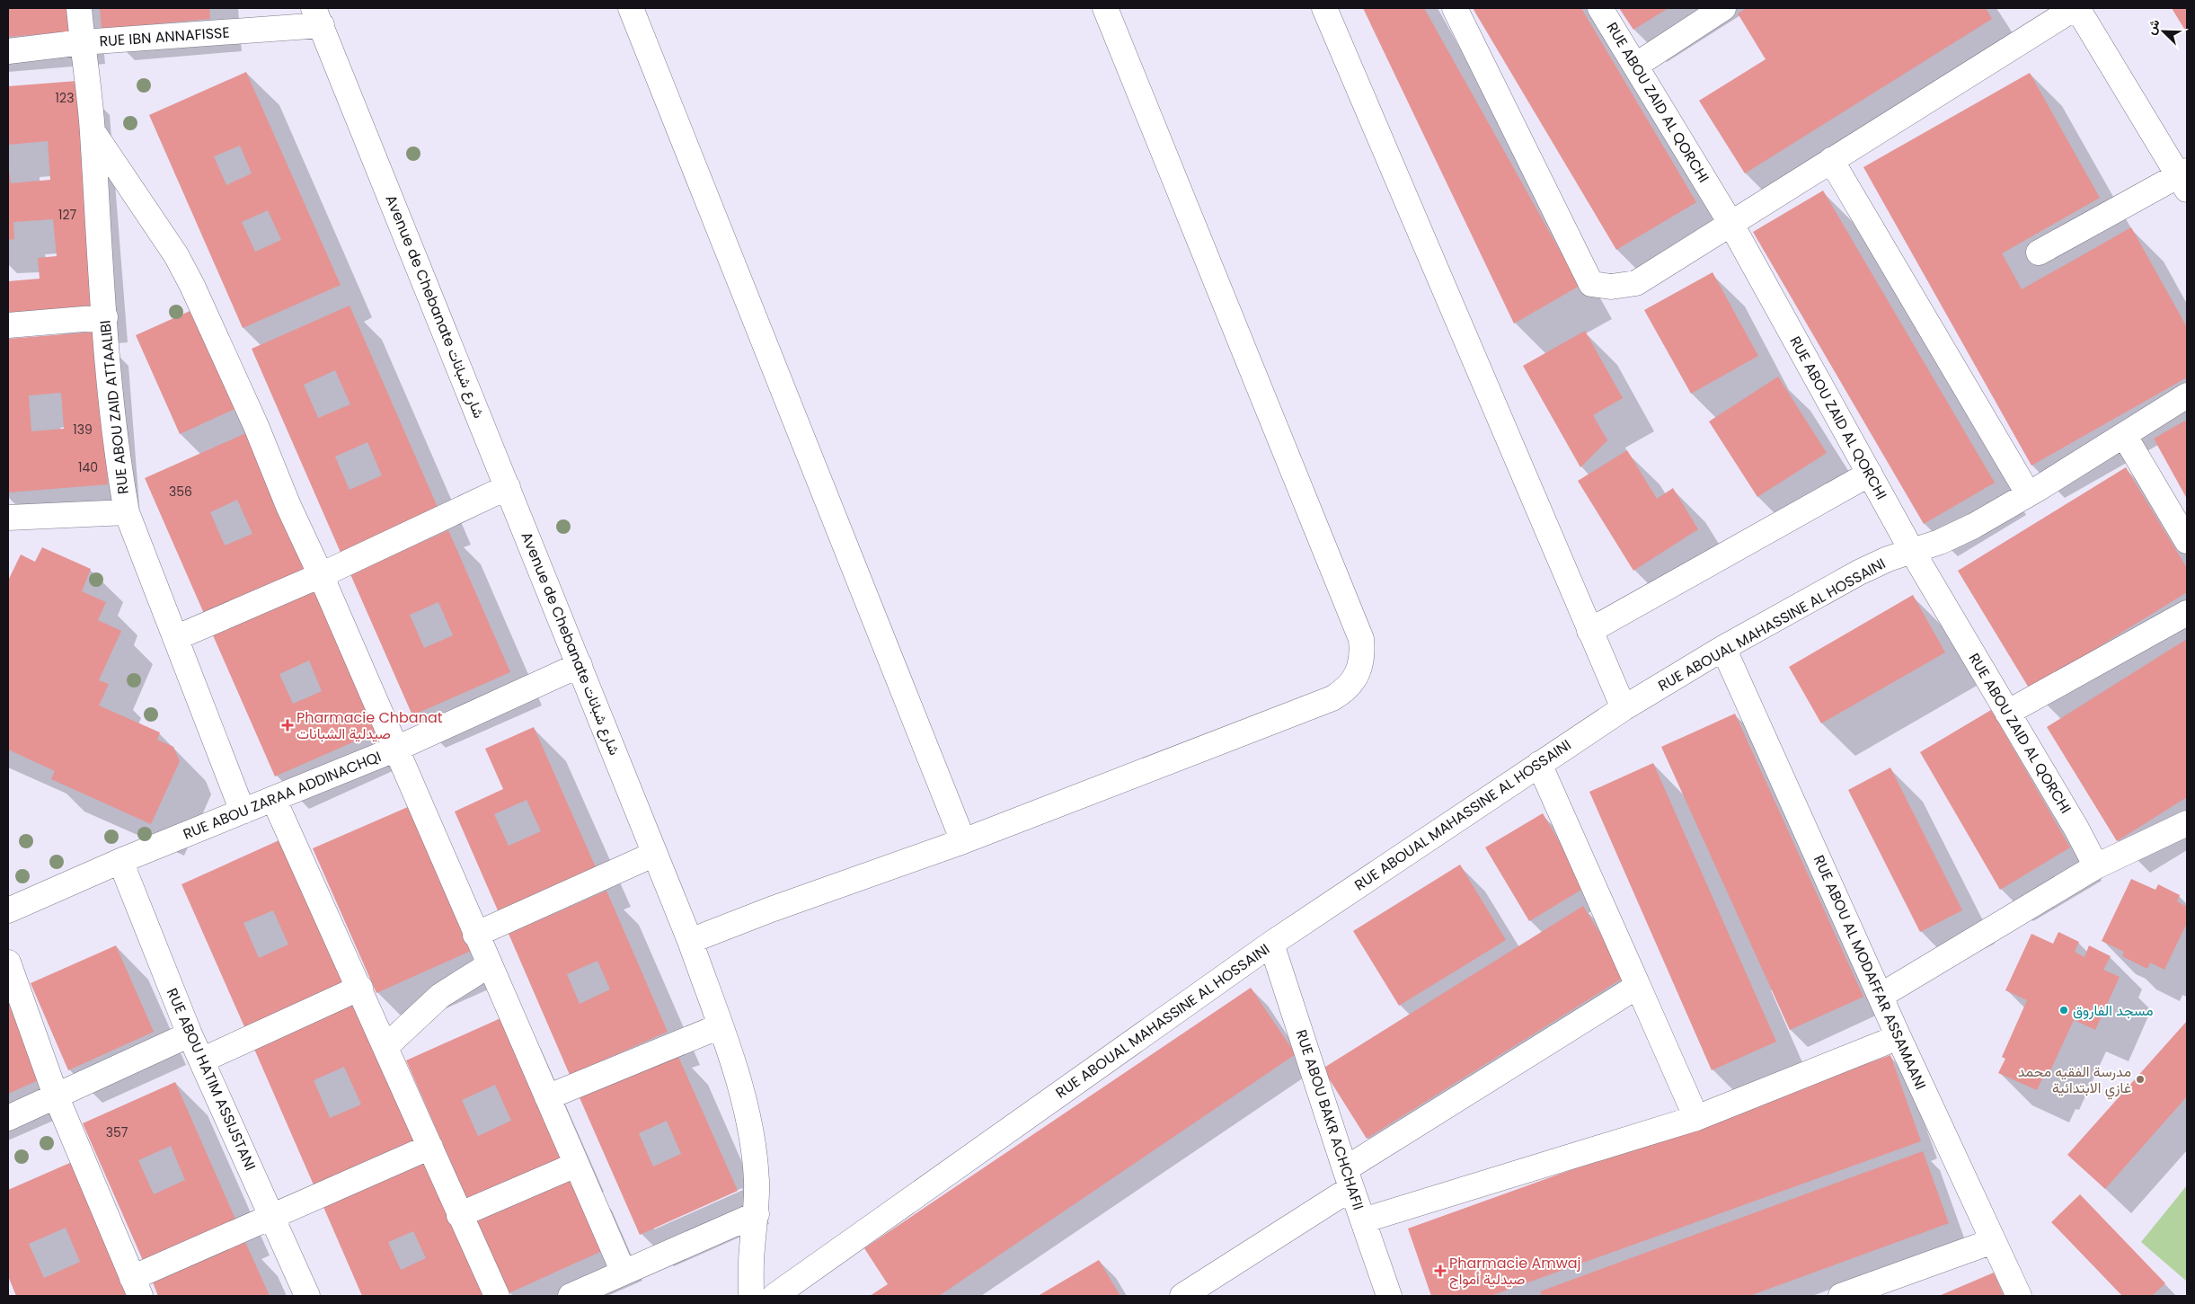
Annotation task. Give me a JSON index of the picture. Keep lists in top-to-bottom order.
{
  "streets": {
    "street": [
      "RUE IBN ANNAFISSE",
      "RUE ABOU ZAID AL QORCHI",
      "Avenue de Chebanate شارع شبانات",
      "RUE ABOU ZAID ATTAALIBI",
      "RUE ABOUAL MAHASSINE AL HOSSAINI",
      "RUE ABOU ZARAA ADDINACHQI",
      "RUE ABOU AL MODAFFAR ASSAMAANI",
      "RUE ABOU HATIM ASSIJSTANI",
      "RUE ABOU BAKR ACHCHAFII"
    ]
  },
  "crossings": [
    ["RUE IBN ANNAFISSE", "Avenue de Chebanate شارع شبانات"],
    ["RUE IBN ANNAFISSE", "RUE ABOU ZAID ATTAALIBI"],
    ["RUE ABOU ZAID AL QORCHI", "RUE ABOUAL MAHASSINE AL HOSSAINI"],
    ["Avenue de Chebanate شارع شبانات", "RUE ABOU ZARAA ADDINACHQI"],
    ["RUE ABOU ZAID ATTAALIBI", "RUE ABOU ZARAA ADDINACHQI"],
    ["RUE ABOUAL MAHASSINE AL HOSSAINI", "RUE ABOU AL MODAFFAR ASSAMAANI"],
    ["RUE ABOUAL MAHASSINE AL HOSSAINI", "RUE ABOU BAKR ACHCHAFII"],
    ["RUE ABOU ZARAA ADDINACHQI", "RUE ABOU HATIM ASSIJSTANI"]
  ],
  "places": {
    "health": ["Pharmacie Chbanat صيدلية الشبانات", "Pharmacie Amwaj صيدلية أمواج"],
    "other": ["مسجد الفاروق", "مدرسة الفقيه محمد غازي الابتدائية"]
  },
  "house_numbers": [
    "123",
    "127",
    "139",
    "140",
    "356",
    "357"
  ],
  "north": "top left"
}
